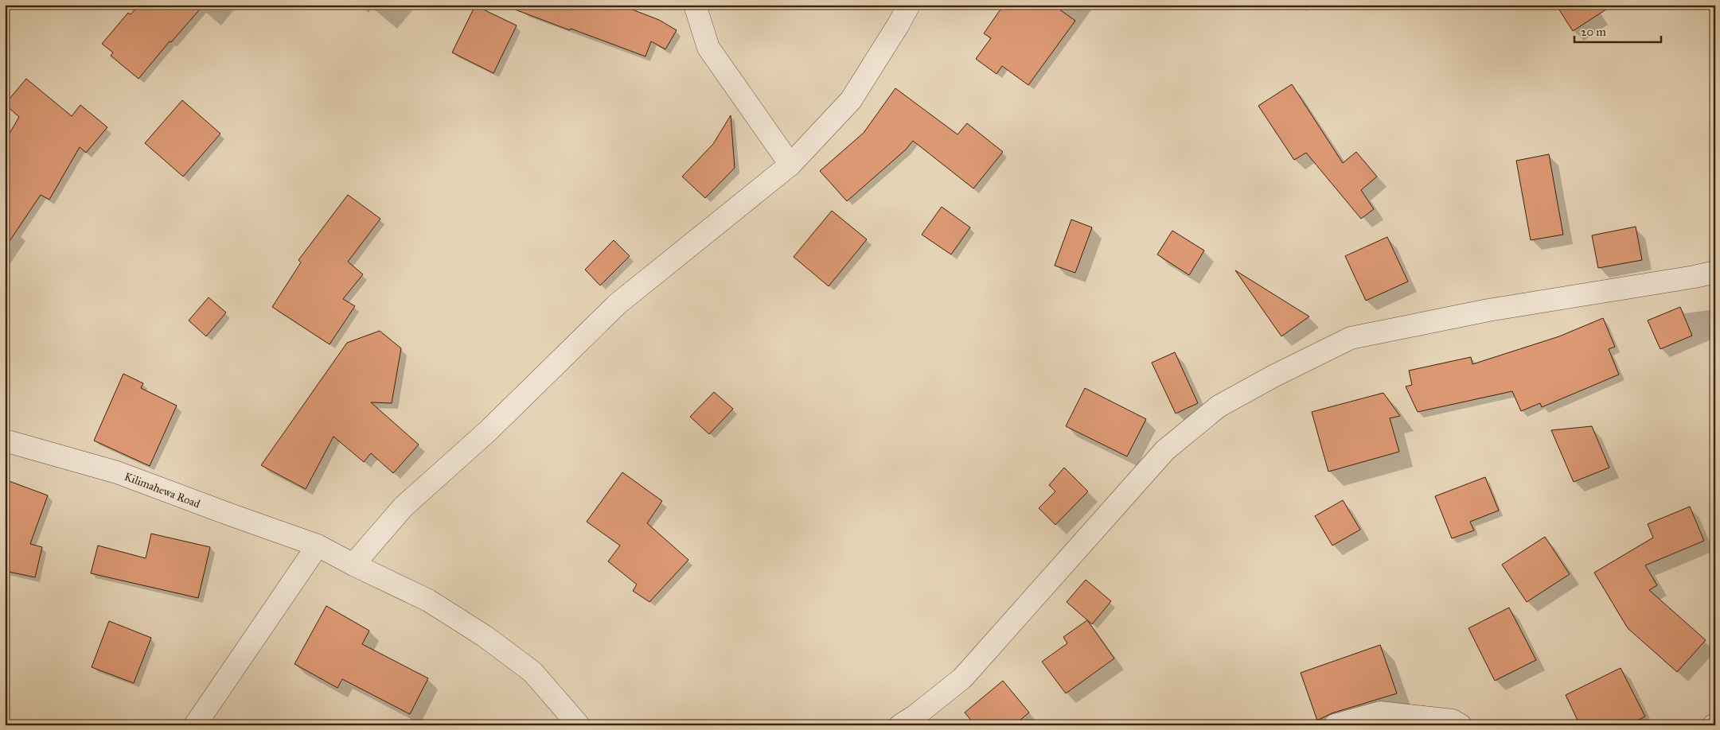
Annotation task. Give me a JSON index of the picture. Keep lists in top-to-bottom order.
{
  "streets": {
    "street": ["Kilimahewa Road"]
  },
  "scale_bar": "20 m"
}
